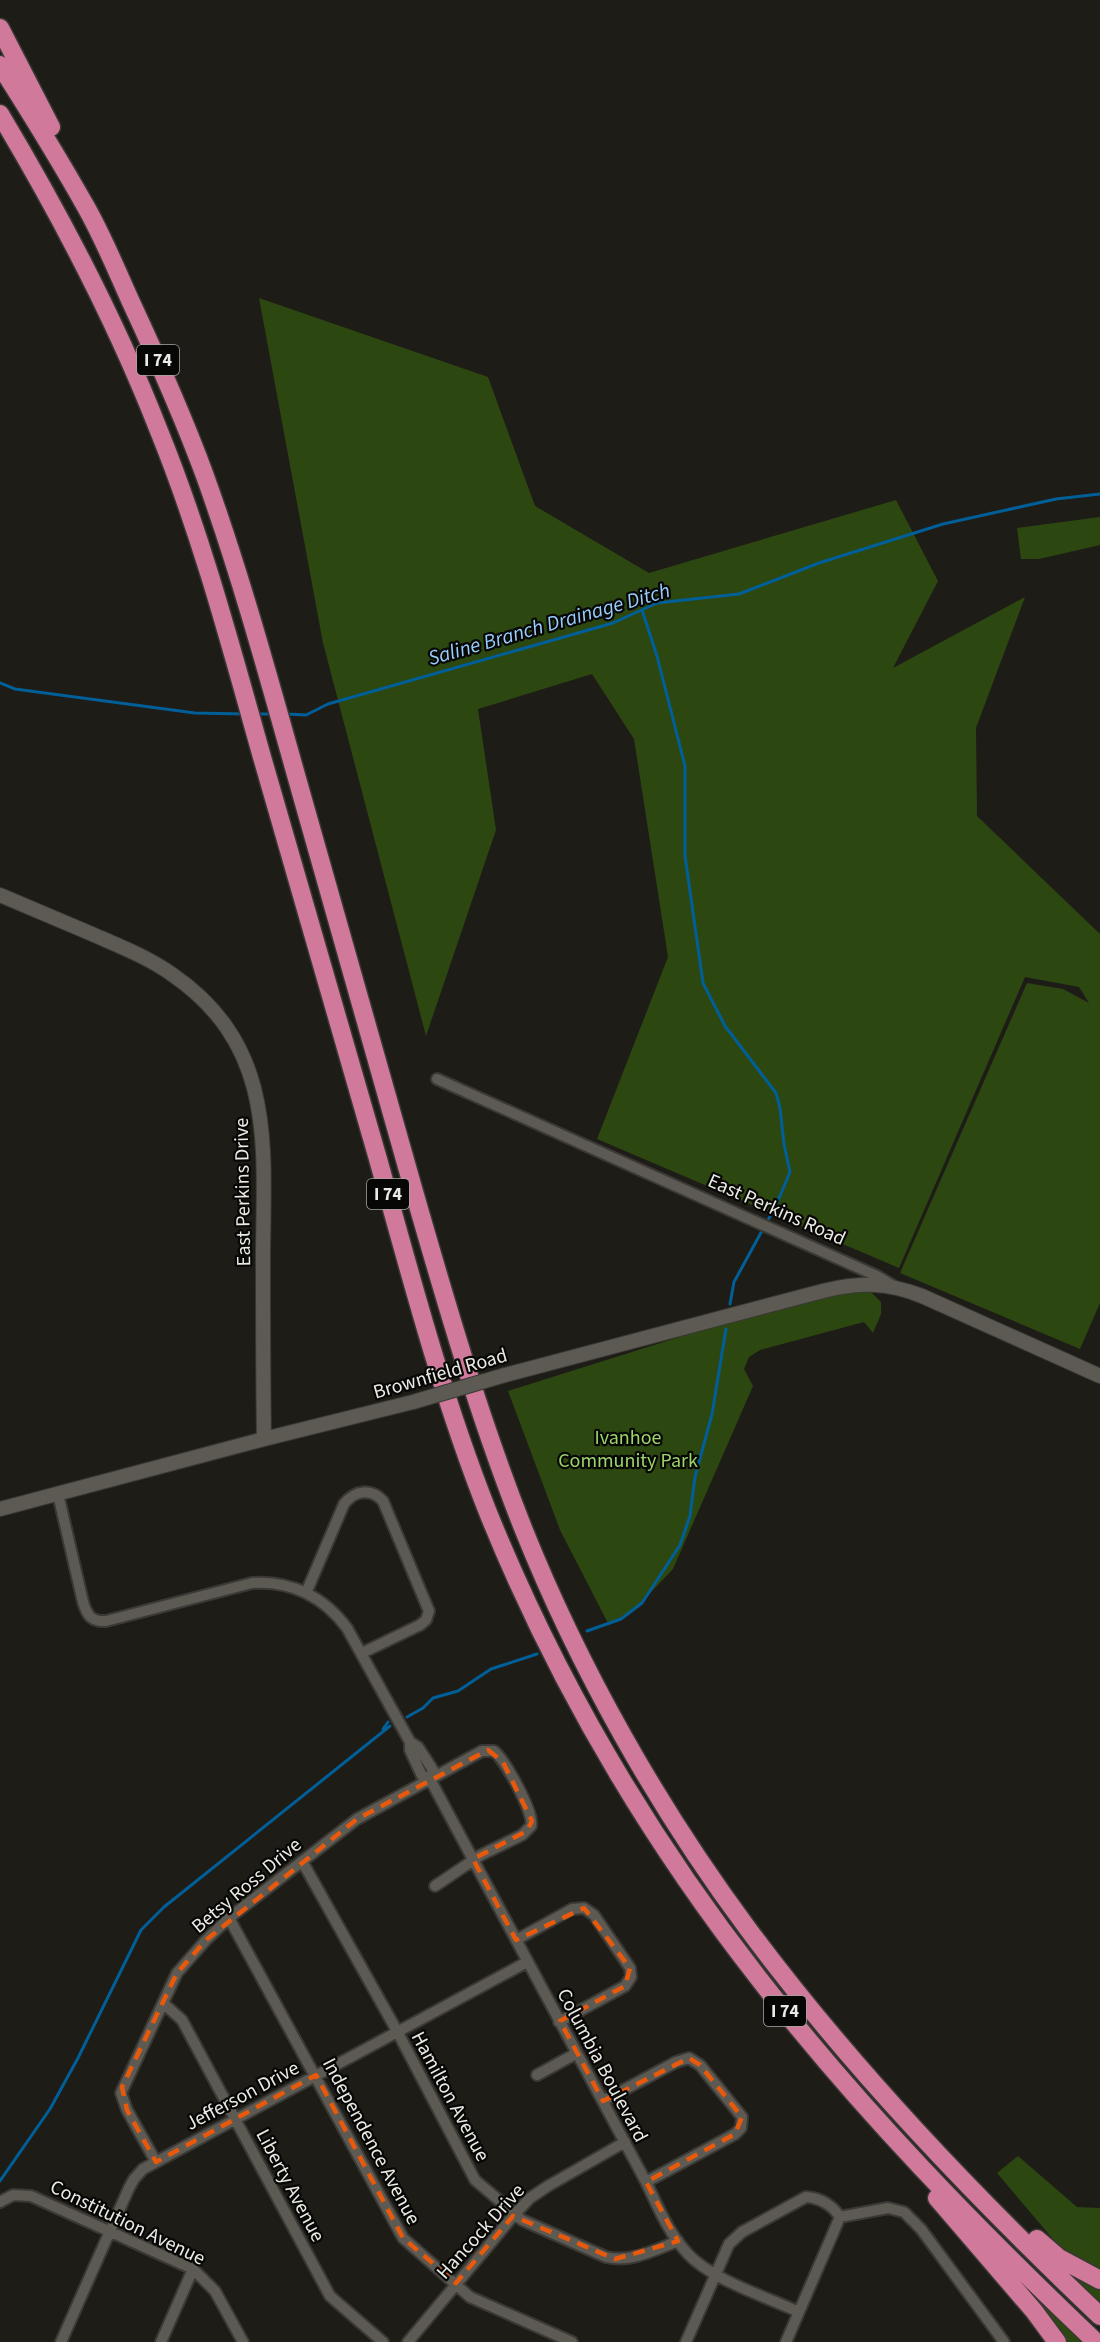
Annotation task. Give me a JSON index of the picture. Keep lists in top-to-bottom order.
{
  "streets": {
    "highway": ["I 74"],
    "street": [
      "East Perkins Drive",
      "East Perkins Road",
      "Brownfield Road",
      "Betsy Ross Drive",
      "Columbia Boulevard",
      "Jefferson Drive",
      "Hamilton Avenue",
      "Independence Avenue",
      "Liberty Avenue",
      "Constitution Avenue",
      "Hancock Drive"
    ]
  },
  "crossings": [
    ["East Perkins Drive", "Brownfield Road"],
    ["East Perkins Road", "Brownfield Road"],
    ["Brownfield Road", "Columbia Boulevard"],
    ["Betsy Ross Drive", "Columbia Boulevard"],
    ["Betsy Ross Drive", "Jefferson Drive"],
    ["Betsy Ross Drive", "Hamilton Avenue"],
    ["Betsy Ross Drive", "Independence Avenue"],
    ["Betsy Ross Drive", "Liberty Avenue"],
    ["Columbia Boulevard", "Jefferson Drive"],
    ["Columbia Boulevard", "Hamilton Avenue"],
    ["Columbia Boulevard", "Hancock Drive"],
    ["Jefferson Drive", "Hamilton Avenue"],
    ["Jefferson Drive", "Independence Avenue"],
    ["Jefferson Drive", "Liberty Avenue"],
    ["Jefferson Drive", "Constitution Avenue"],
    ["Hamilton Avenue", "Hancock Drive"],
    ["Independence Avenue", "Hancock Drive"]
  ],
  "water": ["Saline Branch Drainage Ditch"],
  "parks": ["Ivanhoe Community Park"]
}
